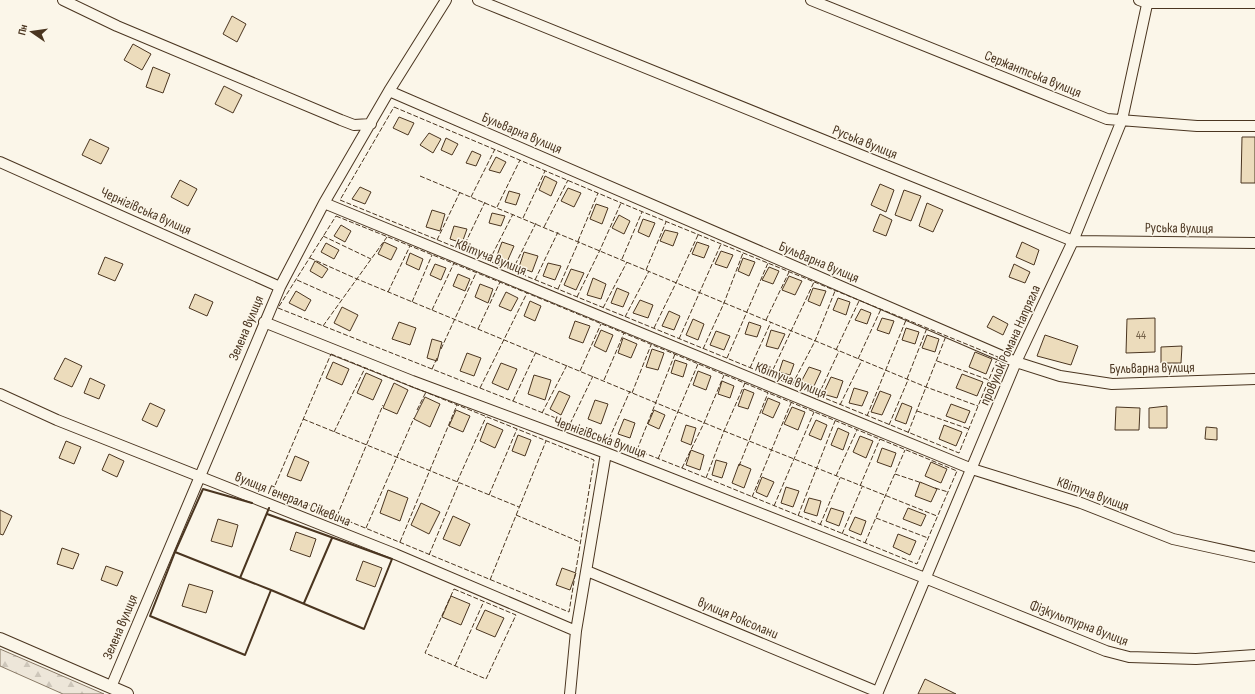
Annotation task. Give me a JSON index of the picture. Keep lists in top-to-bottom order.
{
  "streets": {
    "street": [
      "Сержантська вулиця",
      "Бульварна вулиця",
      "Руська вулиця",
      "Чернігівська вулиця",
      "Квітуча вулиця",
      "Зелена вулиця",
      "провулок Романа Напрягла",
      "вулиця Генерала Сікевича",
      "вулиця Роксолани",
      "Фізкультурна вулиця"
    ]
  },
  "crossings": [
    ["Сержантська вулиця", "провулок Романа Напрягла"],
    ["Бульварна вулиця", "Зелена вулиця"],
    ["Бульварна вулиця", "провулок Романа Напрягла"],
    ["Руська вулиця", "провулок Романа Напрягла"],
    ["Чернігівська вулиця", "Зелена вулиця"],
    ["Чернігівська вулиця", "провулок Романа Напрягла"],
    ["Чернігівська вулиця", "Фізкультурна вулиця"],
    ["Квітуча вулиця", "Зелена вулиця"],
    ["Квітуча вулиця", "провулок Романа Напрягла"],
    ["Зелена вулиця", "вулиця Генерала Сікевича"],
    ["провулок Романа Напрягла", "вулиця Роксолани"],
    ["провулок Романа Напрягла", "Фізкультурна вулиця"]
  ],
  "house_numbers": ["44"],
  "north": "left"
}
